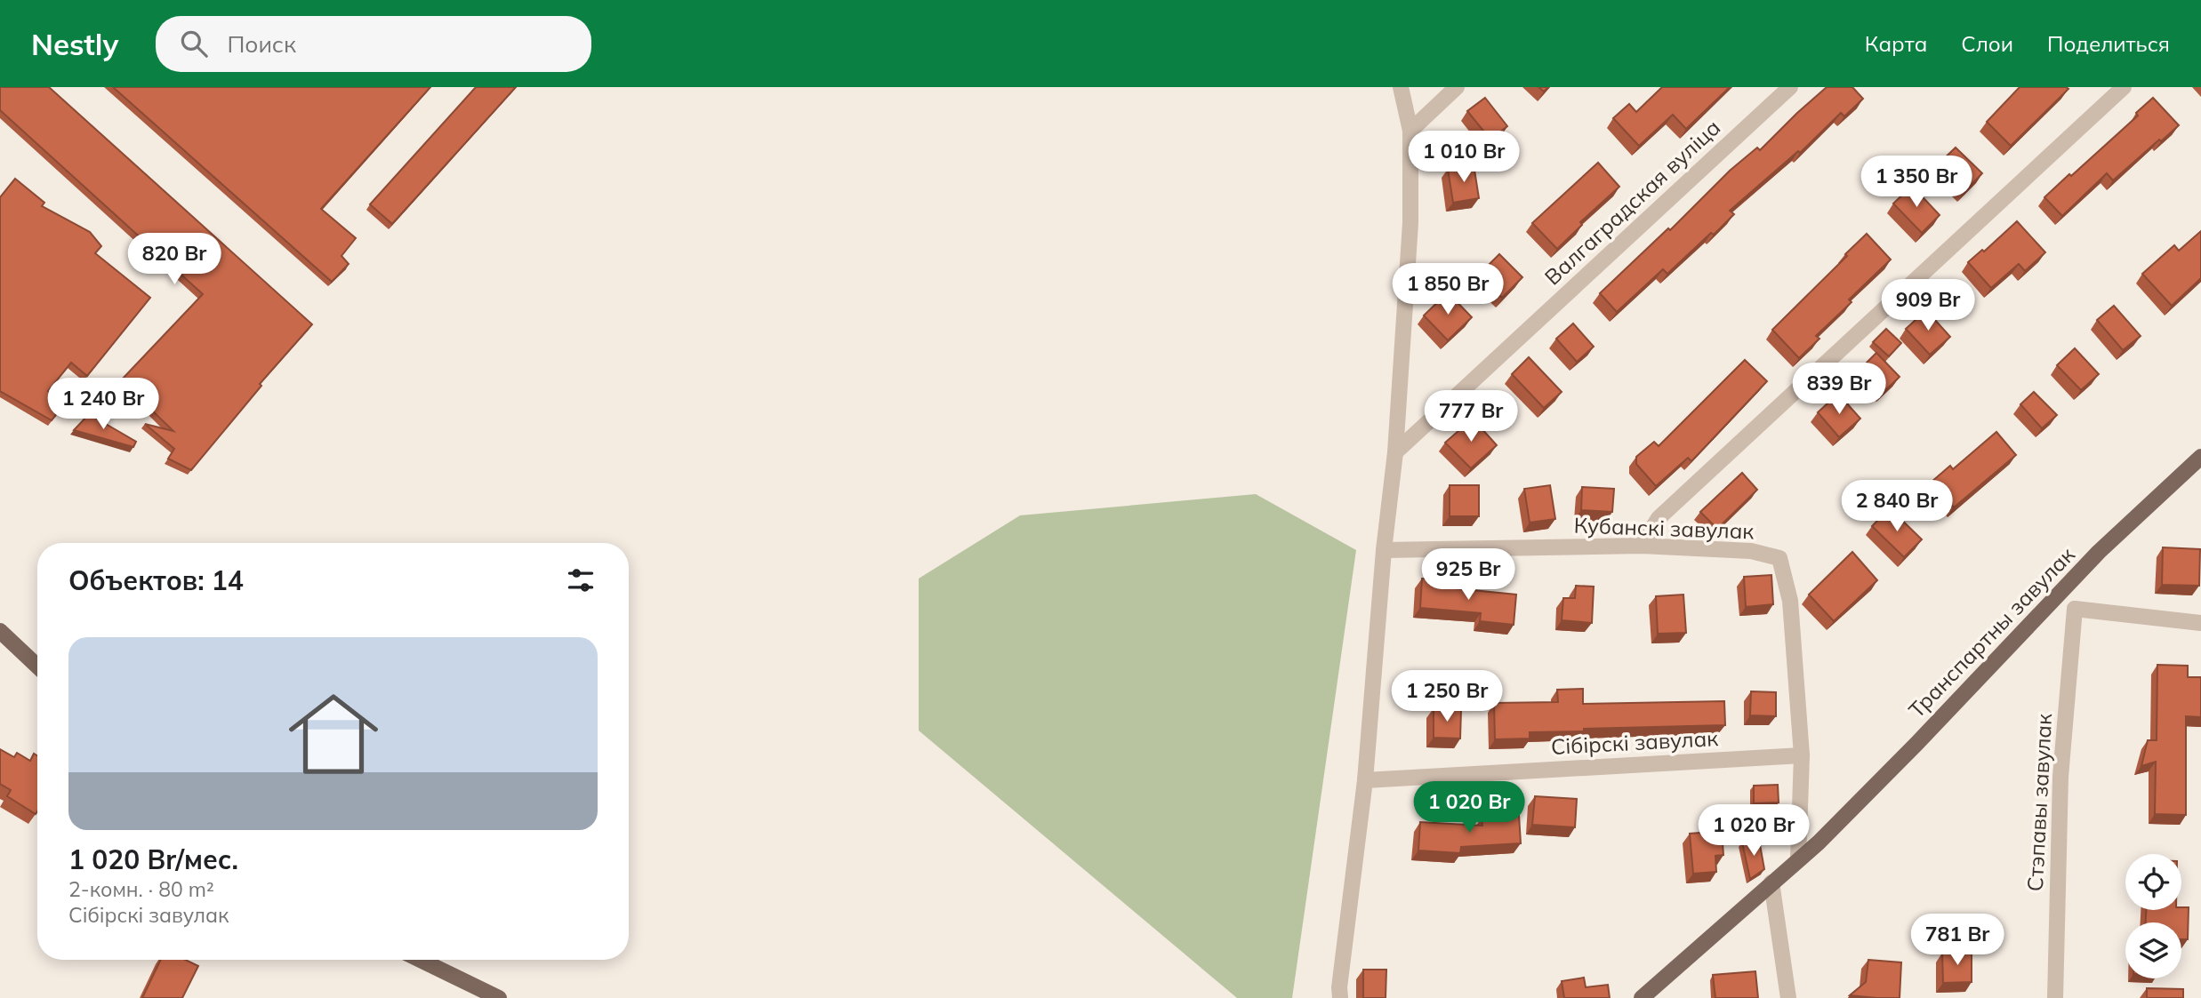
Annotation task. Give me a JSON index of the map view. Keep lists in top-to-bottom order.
{
  "streets": {
    "main road": ["Транспартны завулак"],
    "street": [
      "Валгаградская вуліца",
      "Кубанскі завулак",
      "Сібірскі завулак",
      "Стэпавы завулак"
    ]
  },
  "crossings": [
    ["Кубанскі завулак", "Сібірскі завулак"]
  ],
  "page": {
    "header": "Nestly",
    "search": "Поиск",
    "nav": ["Карта", "Слои", "Поделиться"],
    "price": [
      "1 010 Br",
      "1 350 Br",
      "820 Br",
      "1 850 Br",
      "909 Br",
      "839 Br",
      "1 240 Br",
      "777 Br",
      "2 840 Br",
      "925 Br",
      "1 250 Br",
      "1 020 Br",
      "1 020 Br",
      "781 Br"
    ],
    "heading": "Объектов: 14",
    "list": [
      {
        "name": "1 020 Br/мес.",
        "note": "2-комн. · 80 m² · Сібірскі завулак"
      }
    ]
  }
}
